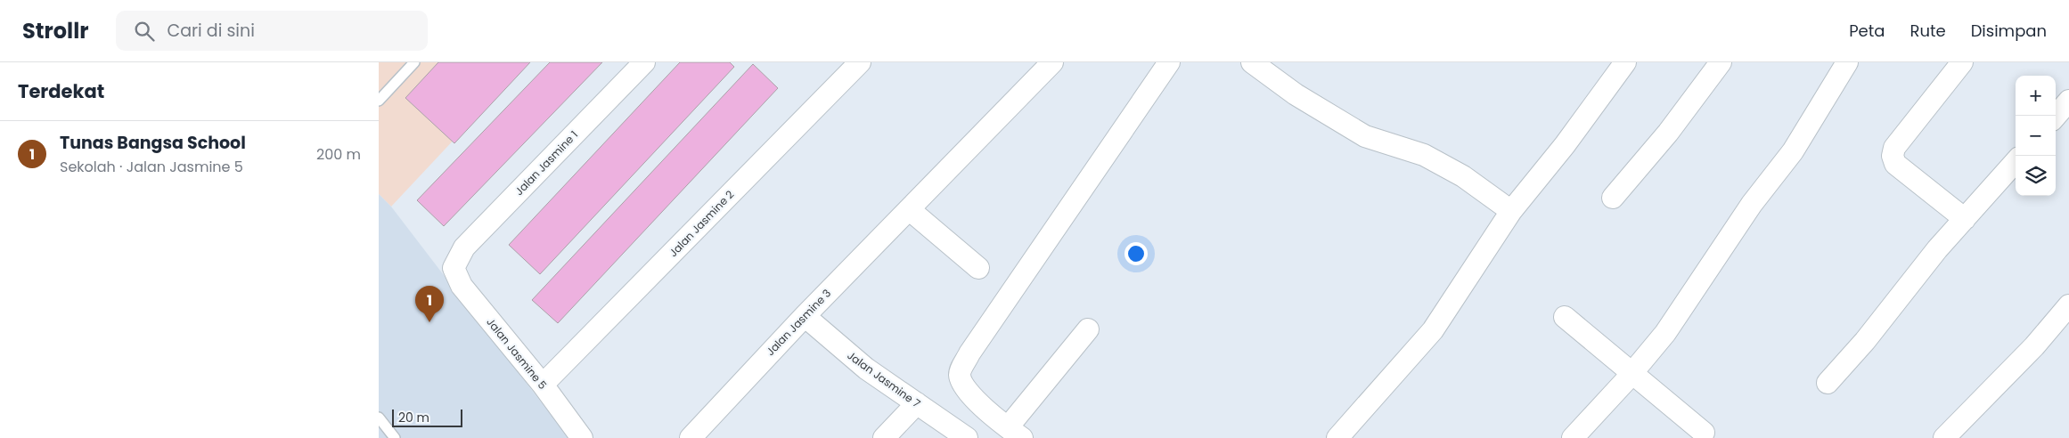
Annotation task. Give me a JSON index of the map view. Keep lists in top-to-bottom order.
{
  "streets": {
    "street": [
      "Jalan Jasmine 1",
      "Jalan Jasmine 2",
      "Jalan Jasmine 3",
      "Jalan Jasmine 5",
      "Jalan Jasmine 7"
    ]
  },
  "crossings": [
    ["Jalan Jasmine 1", "Jalan Jasmine 5"],
    ["Jalan Jasmine 2", "Jalan Jasmine 5"],
    ["Jalan Jasmine 3", "Jalan Jasmine 7"]
  ],
  "scale_bar": "20 m",
  "page": {
    "header": "Strollr",
    "search": "Cari di sini",
    "nav": ["Peta", "Rute", "Disimpan"],
    "heading": "Terdekat",
    "map_buttons": ["+", "−"],
    "list": [
      {
        "mark": "1",
        "name": "Tunas Bangsa School",
        "note": "Sekolah · Jalan Jasmine 5",
        "value": "200 m"
      }
    ],
    "pins": "1",
    "scale": "20 m"
  }
}
